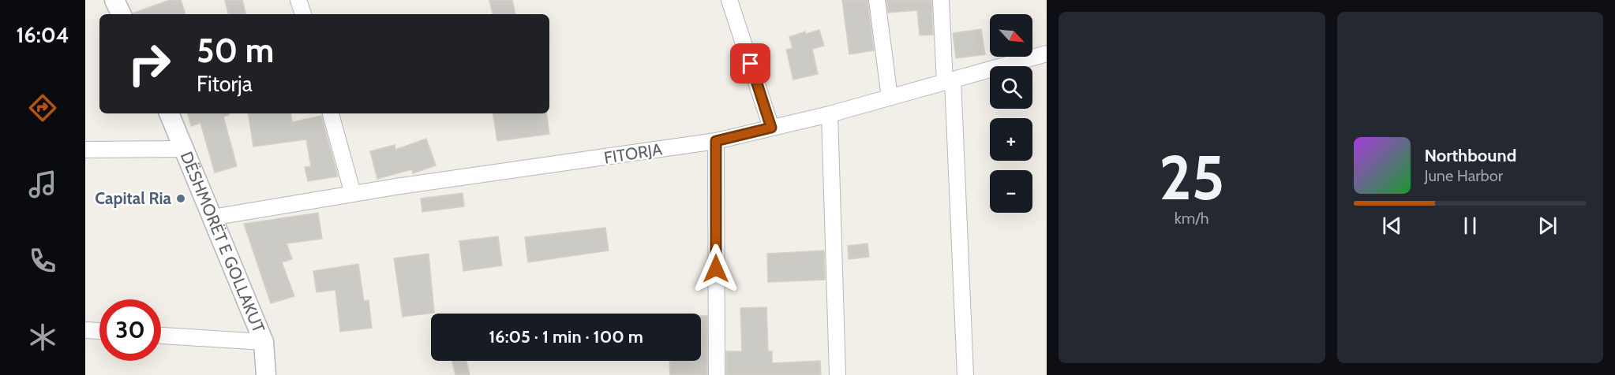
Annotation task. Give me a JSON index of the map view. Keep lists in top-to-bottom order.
{
  "streets": {
    "street": ["FITORJA", "DËSHMORËT E GOLLAKUT"]
  },
  "crossings": [
    ["FITORJA", "DËSHMORËT E GOLLAKUT"]
  ],
  "places": ["Capital Ria"],
  "north": "bottom right",
  "page": {
    "tabs": "16:04",
    "tile": ["25", "km/h"],
    "map_buttons": ["+", "−"],
    "turn": ["50 m", "Fitorja"],
    "song": ["Northbound", "June Harbor"],
    "limit": "30",
    "trip": "16:05 · 1 min · 100 m"
  }
}
